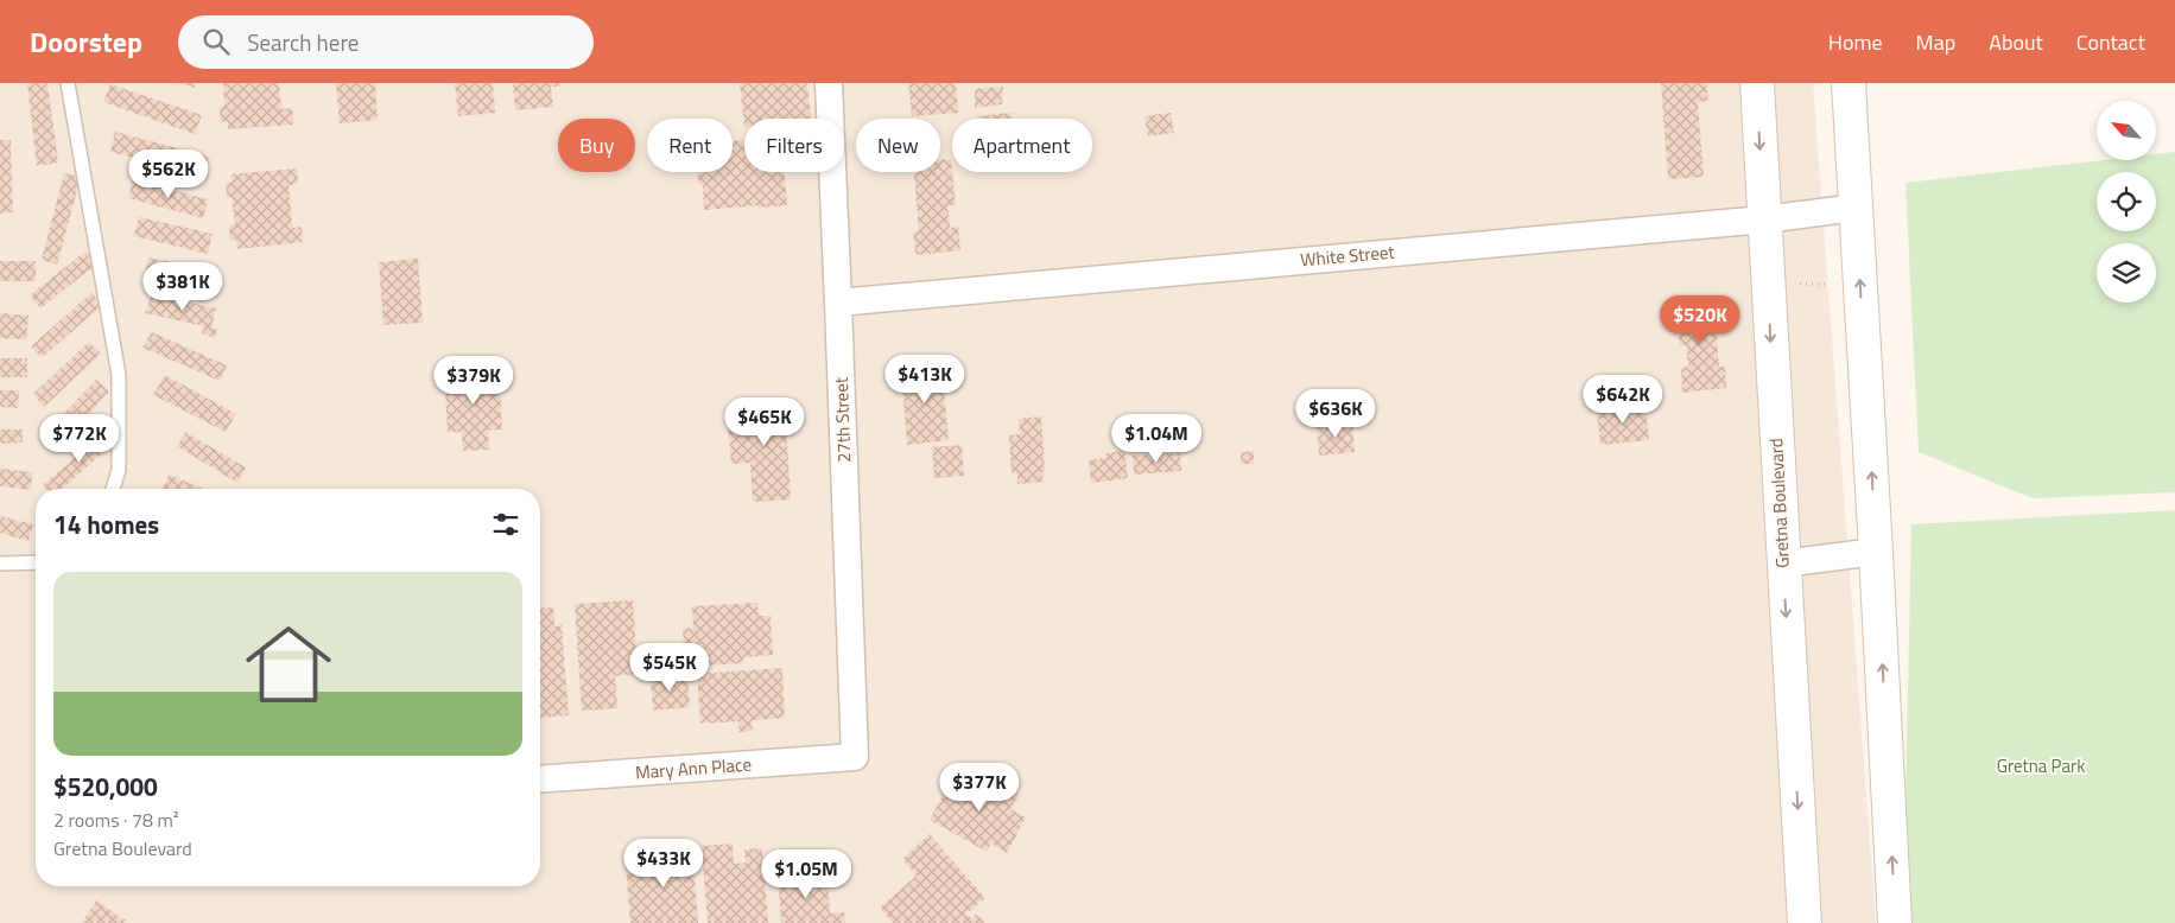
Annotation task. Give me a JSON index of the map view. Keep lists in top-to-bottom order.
{
  "streets": {
    "street": [
      "White Street",
      "27th Street",
      "Gretna Boulevard",
      "Mary Ann Place"
    ]
  },
  "crossings": [
    ["White Street", "27th Street"],
    ["White Street", "Gretna Boulevard"],
    ["27th Street", "Mary Ann Place"]
  ],
  "parks": ["Gretna Park"],
  "north": "top left",
  "page": {
    "header": "Doorstep",
    "search": "Search here",
    "nav": [
      "Home",
      "Map",
      "About",
      "Contact"
    ],
    "chip": [
      "Buy",
      "Rent",
      "Filters",
      "New",
      "Apartment"
    ],
    "price": [
      "$562K",
      "$381K",
      "$520K",
      "$413K",
      "$379K",
      "$642K",
      "$636K",
      "$465K",
      "$772K",
      "$1.04M",
      "$545K",
      "$377K",
      "$433K",
      "$1.05M"
    ],
    "heading": "14 homes",
    "list": [
      {
        "name": "$520,000",
        "note": "2 rooms · 78 m² · Gretna Boulevard"
      }
    ]
  }
}
